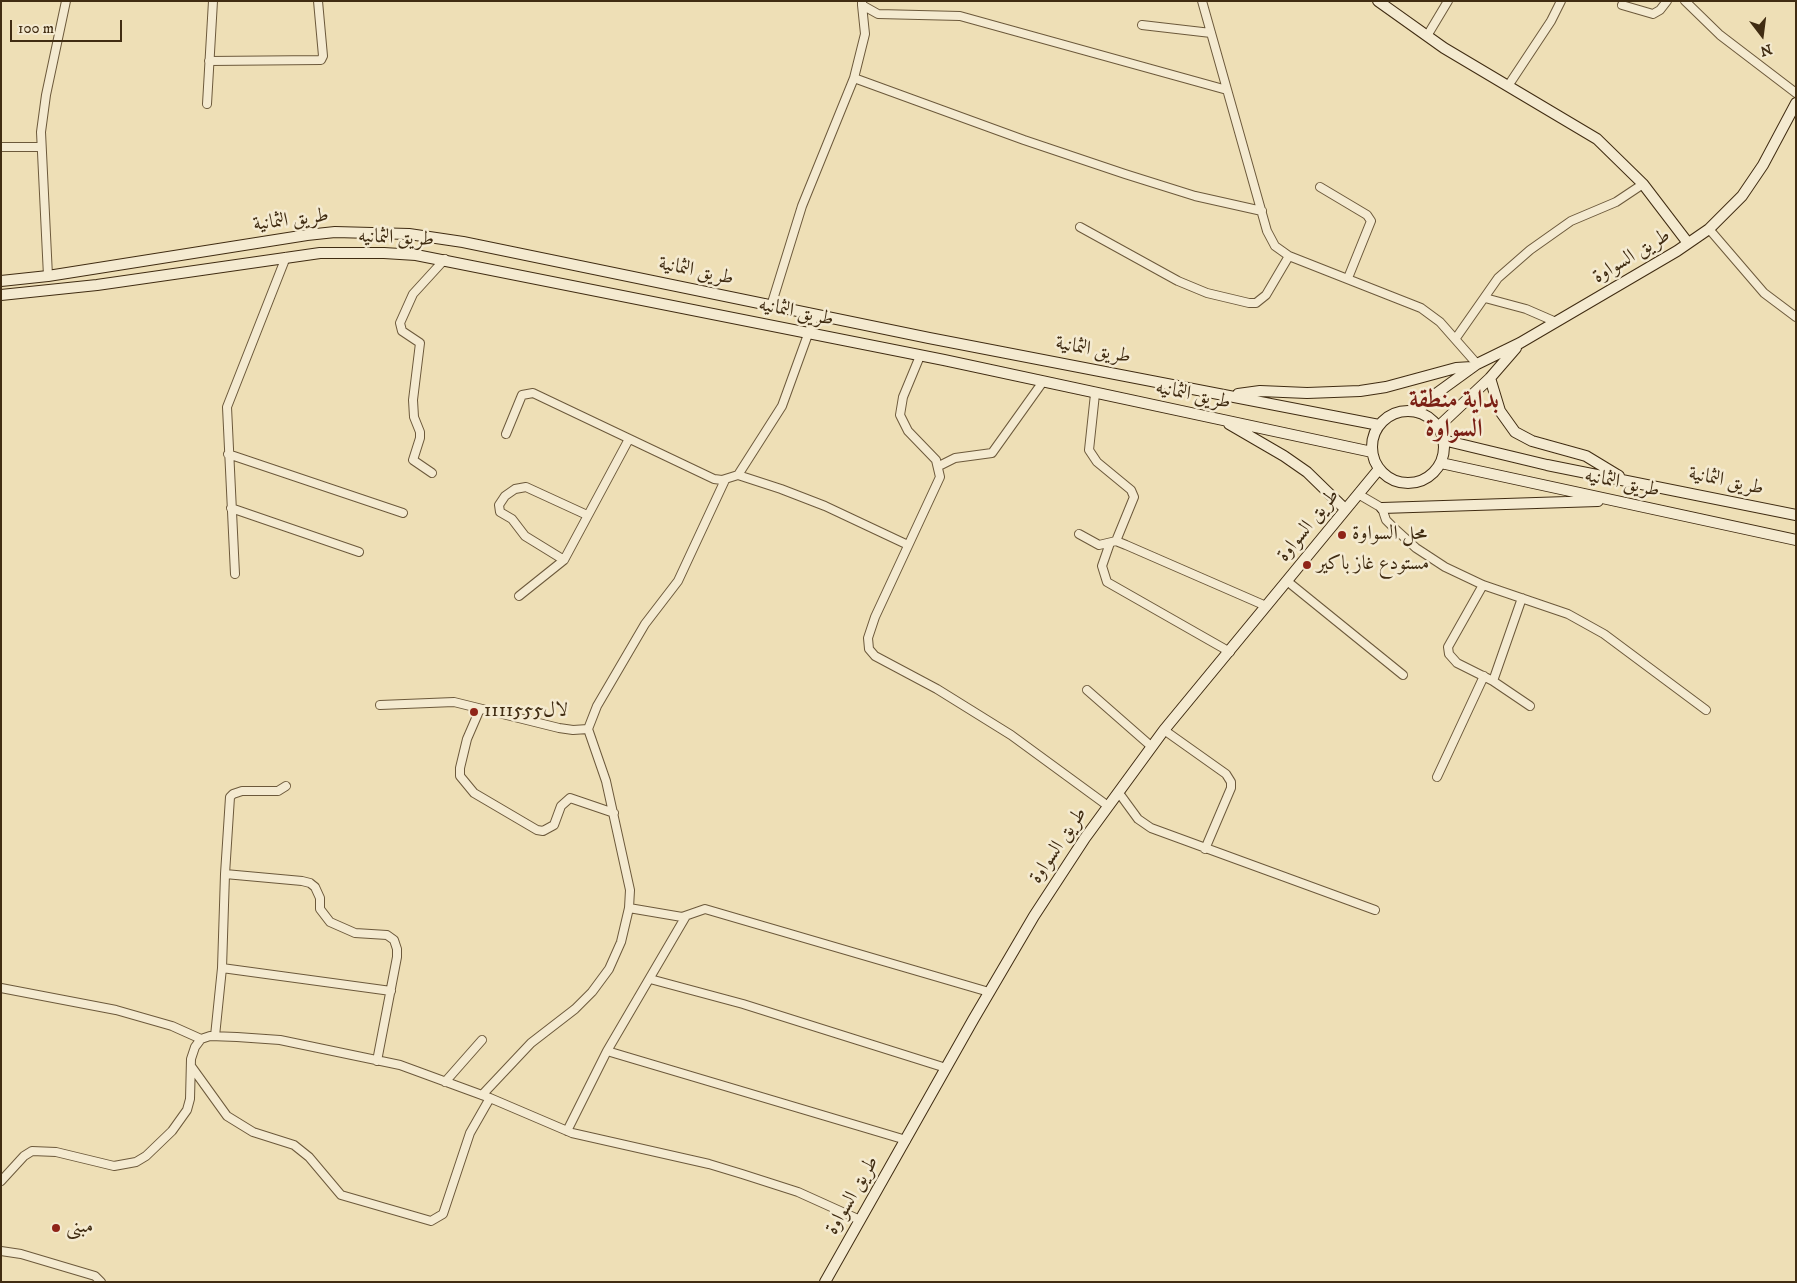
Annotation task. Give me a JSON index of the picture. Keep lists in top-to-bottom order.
{
  "streets": {
    "street": ["طريق الثمانية", "طريق الثمانيه", "طريق السواوة"]
  },
  "crossings": [
    ["طريق الثمانية", "طريق الثمانيه"],
    ["طريق الثمانية", "طريق السواوة"],
    ["طريق الثمانيه", "طريق السواوة"]
  ],
  "districts": ["بداية منطقة السواوة"],
  "places": [
    "محل السواوة",
    "مستودع غاز باكير",
    "1111555لال",
    "مبنى"
  ],
  "scale_bar": "100 m",
  "north": "bottom"
}
